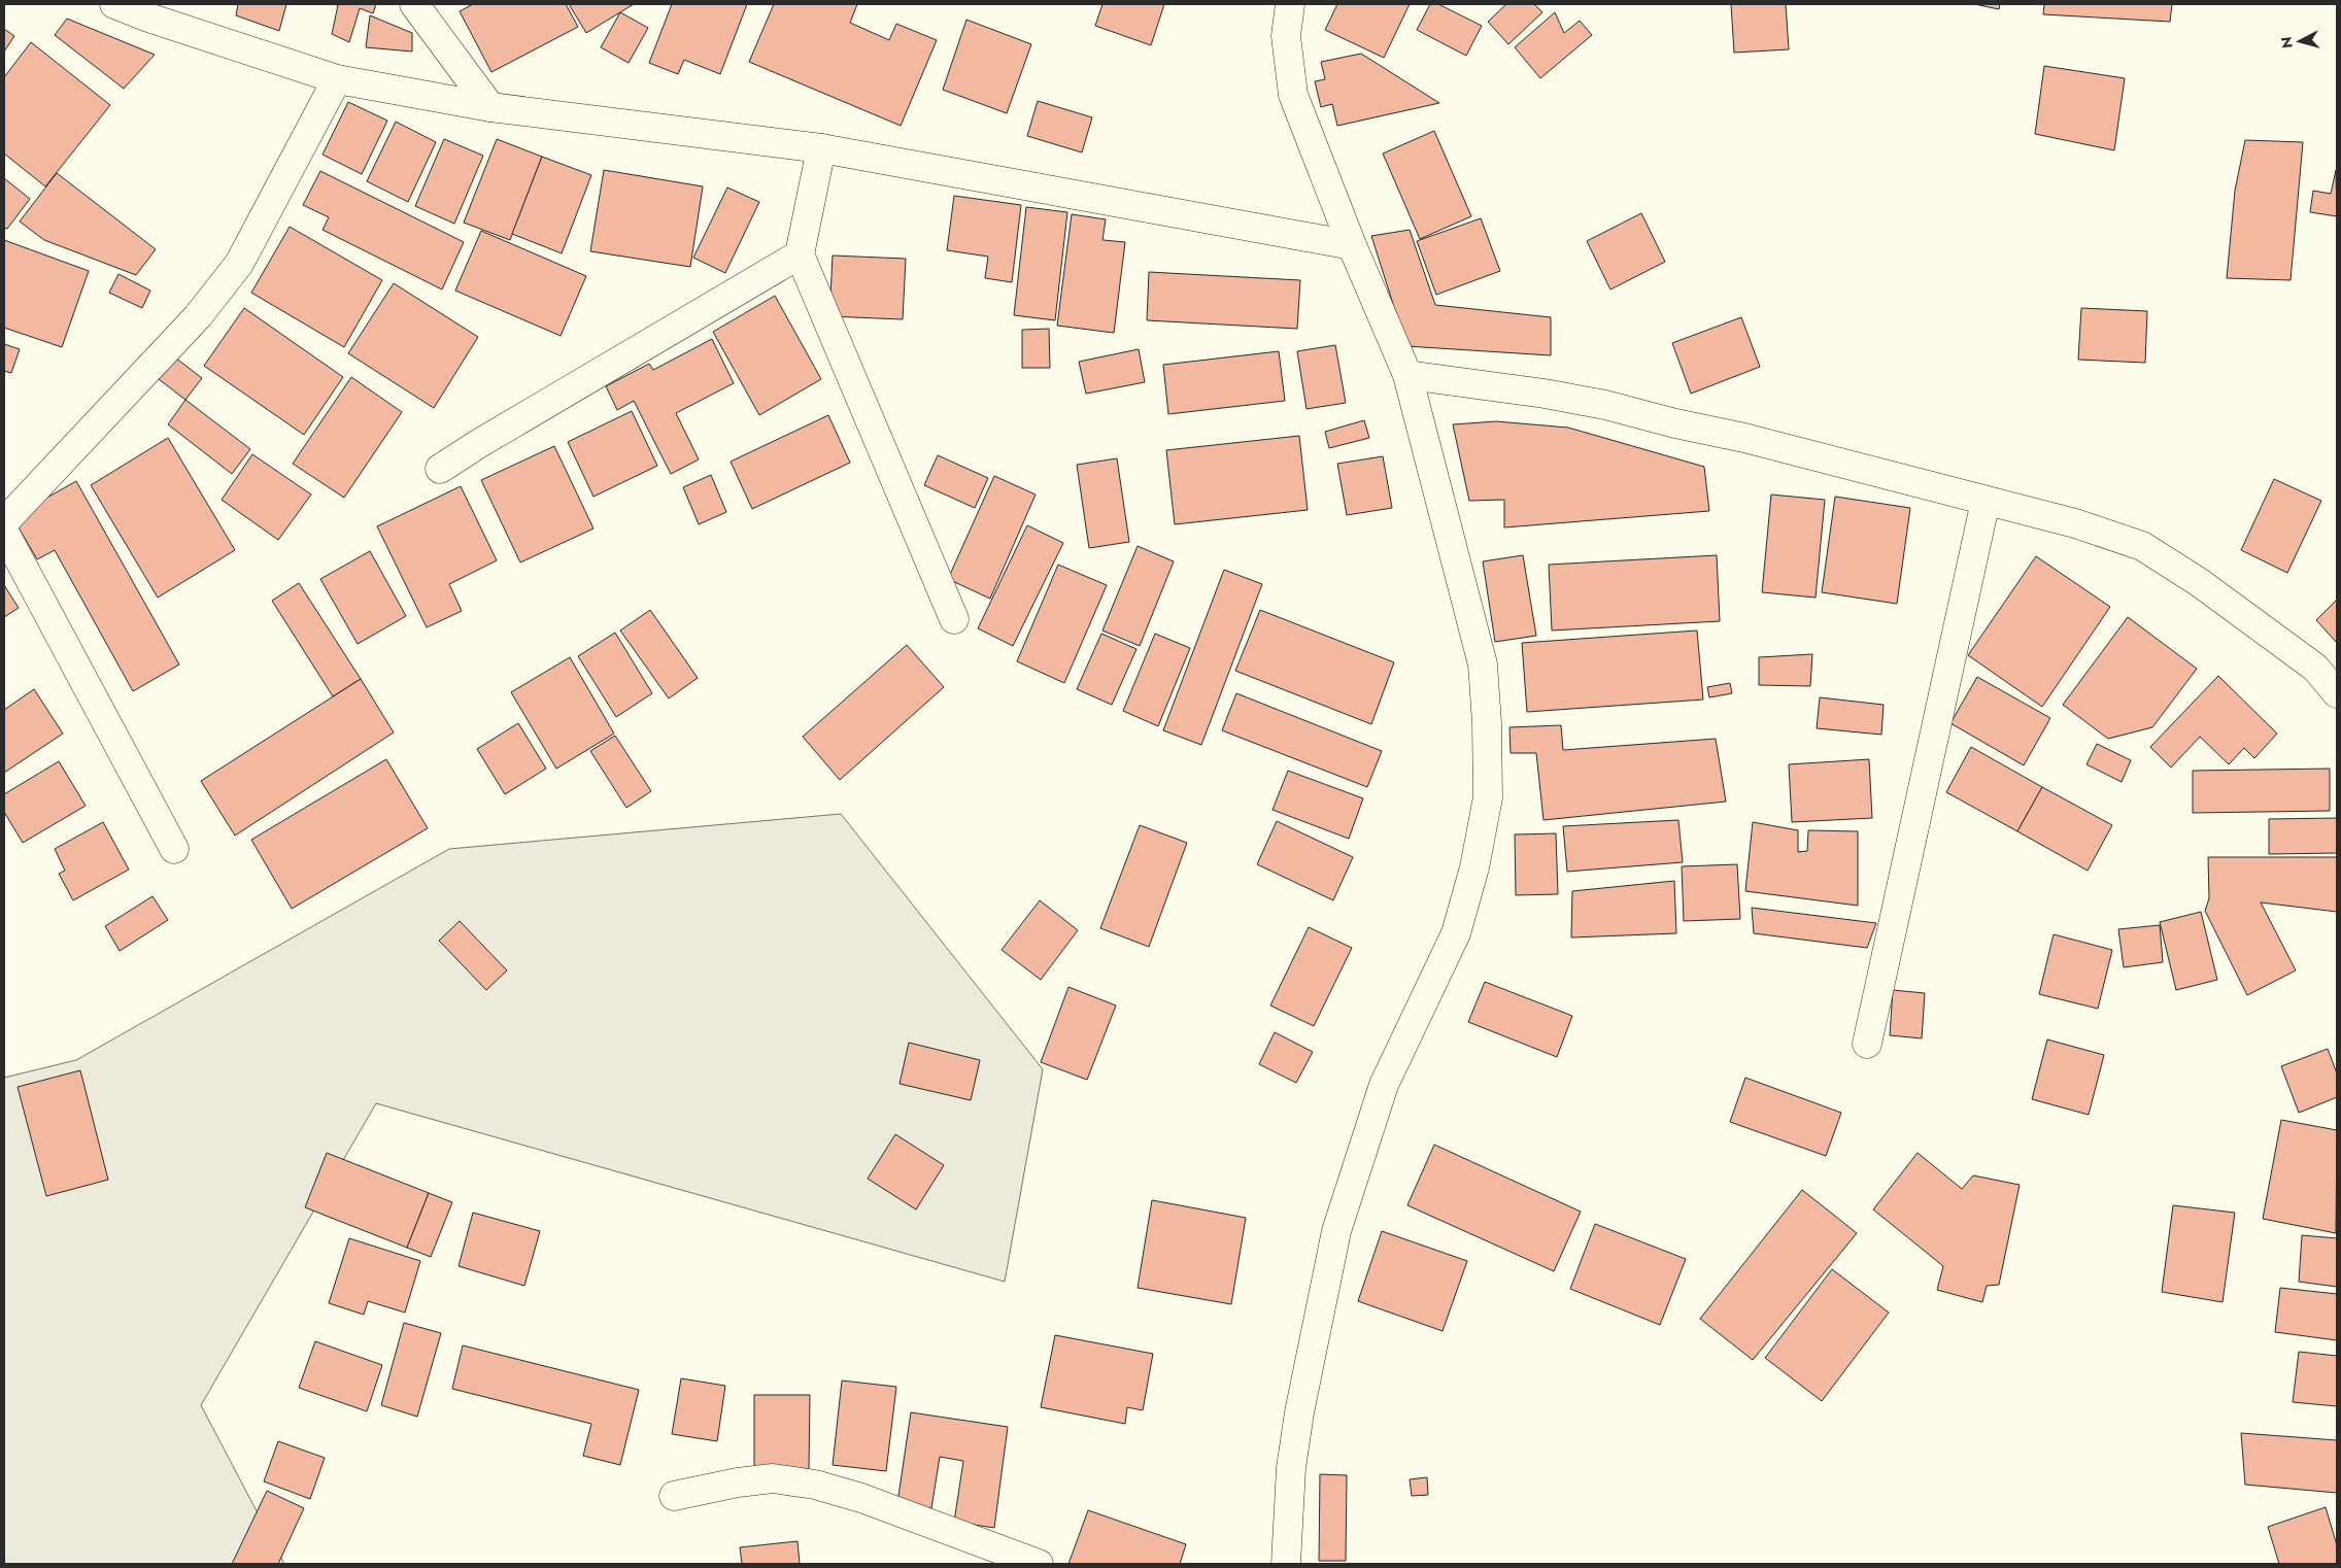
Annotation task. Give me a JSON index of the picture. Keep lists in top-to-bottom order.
{
  "north": "left"
}
